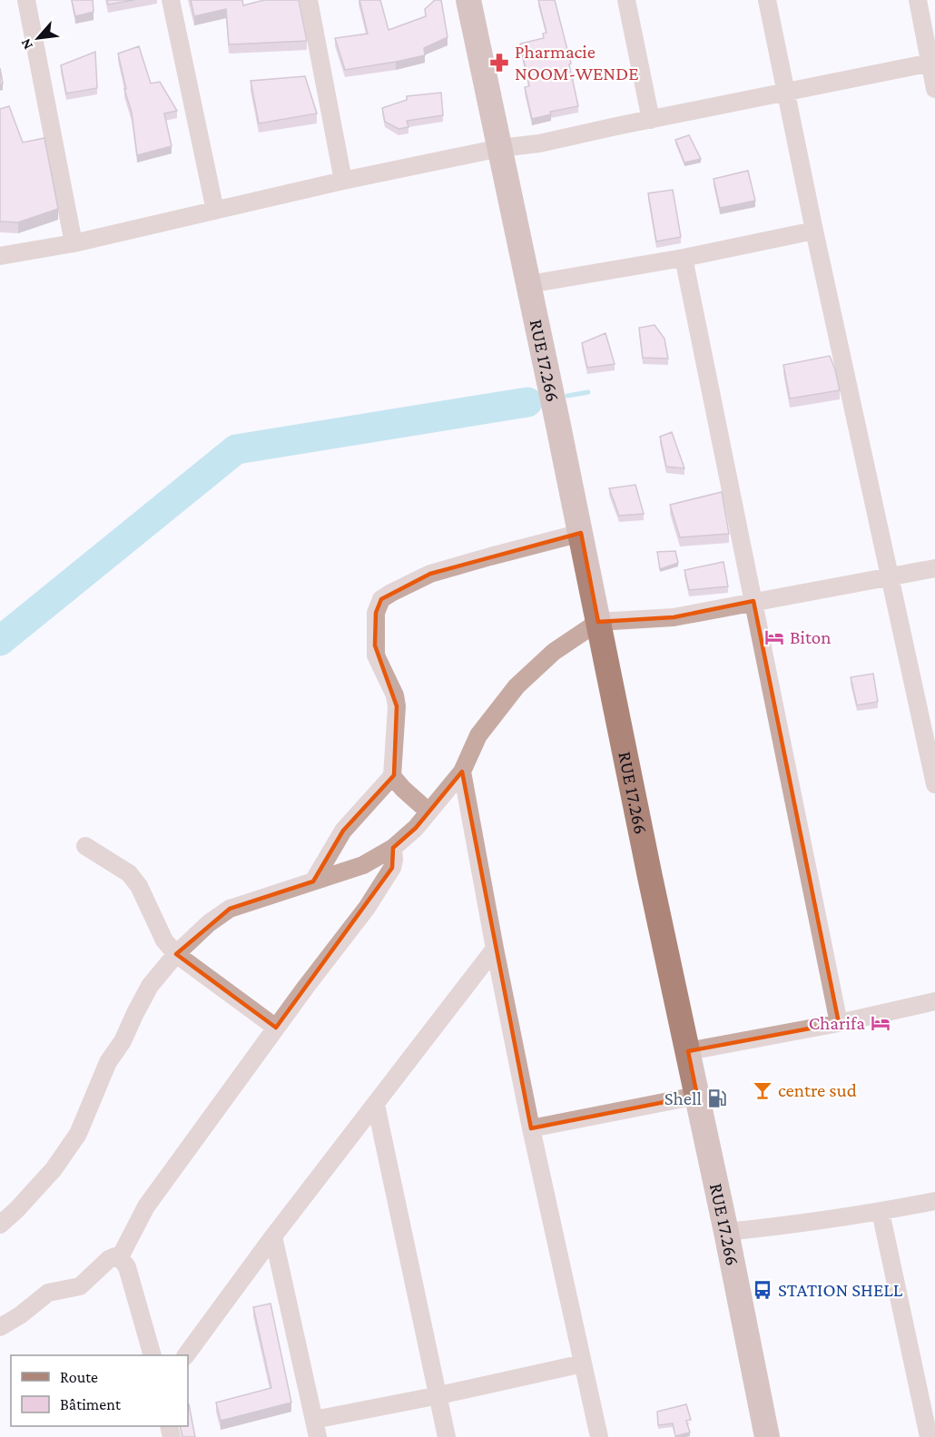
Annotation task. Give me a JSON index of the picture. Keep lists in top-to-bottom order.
{
  "streets": {
    "main road": ["RUE 17.266"]
  },
  "places": {
    "pharmacy": ["Pharmacie NOOM-WENDE"],
    "hotel": ["Biton", "Charifa"],
    "bar": ["centre sud"],
    "fuel station": ["Shell"],
    "bus stop": ["STATION SHELL"]
  },
  "legend": ["Route", "Bâtiment"],
  "north": "bottom left"
}
